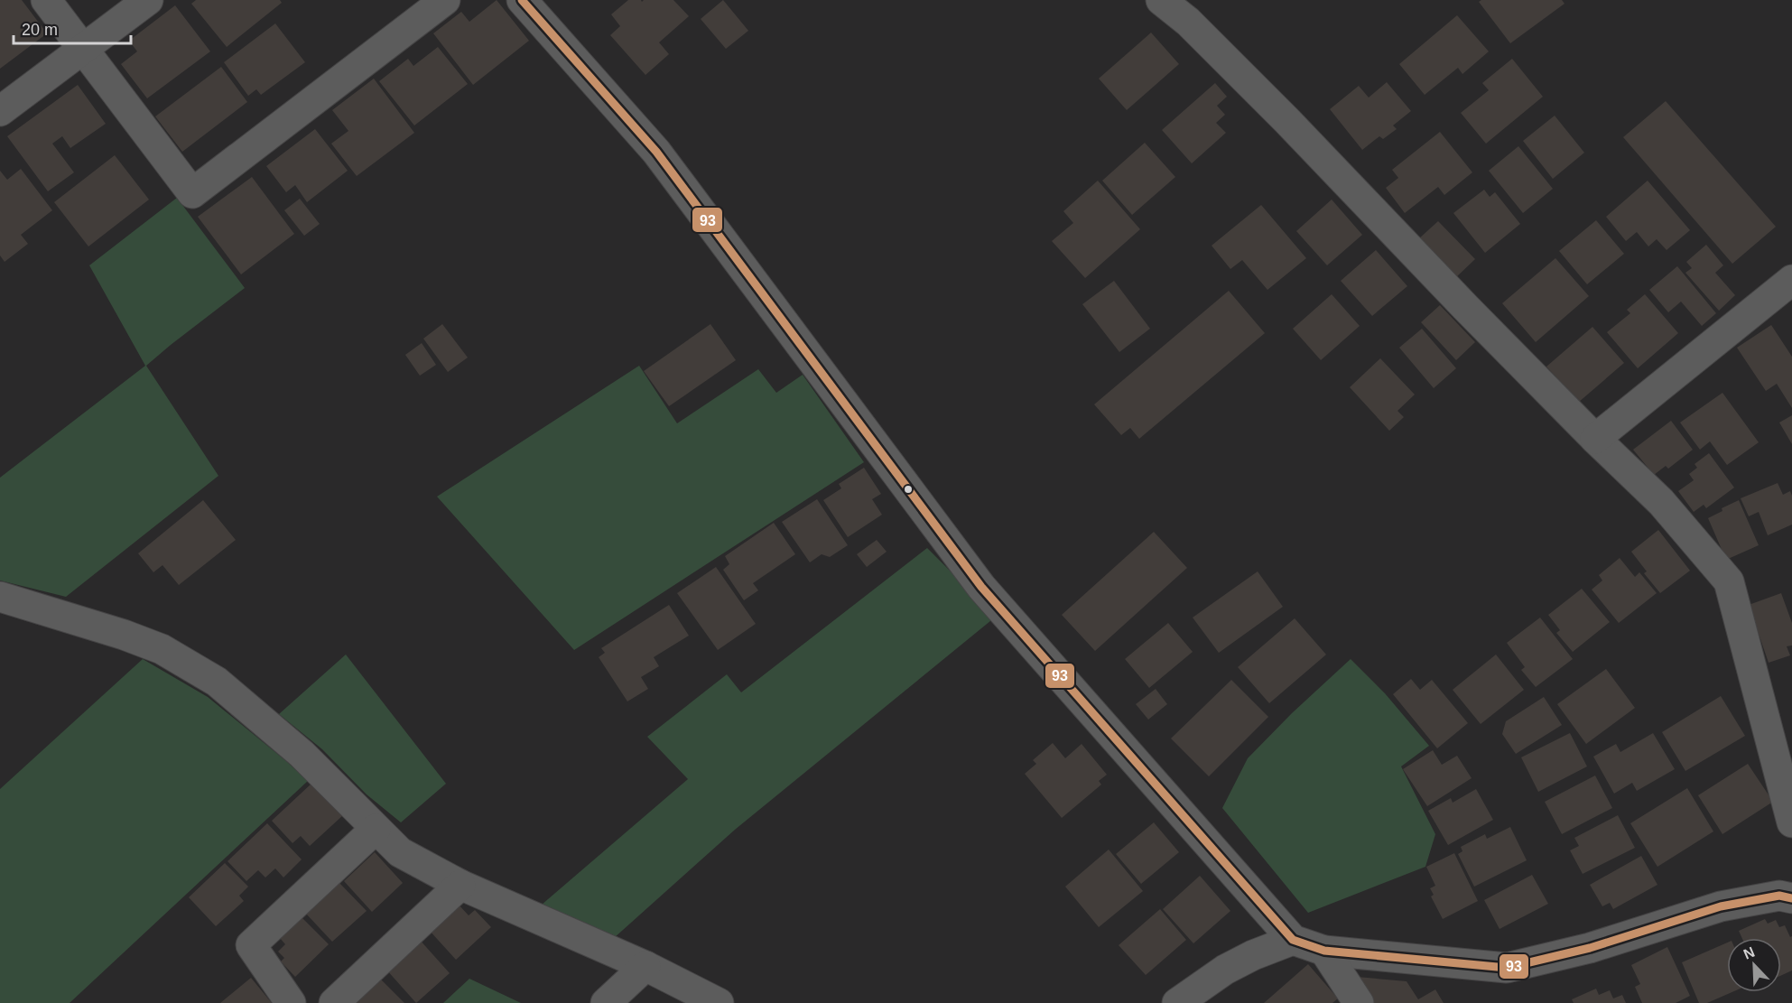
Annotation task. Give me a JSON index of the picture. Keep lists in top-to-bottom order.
{
  "lines": ["transit line 93"],
  "scale_bar": "20 m",
  "north": "top left"
}
